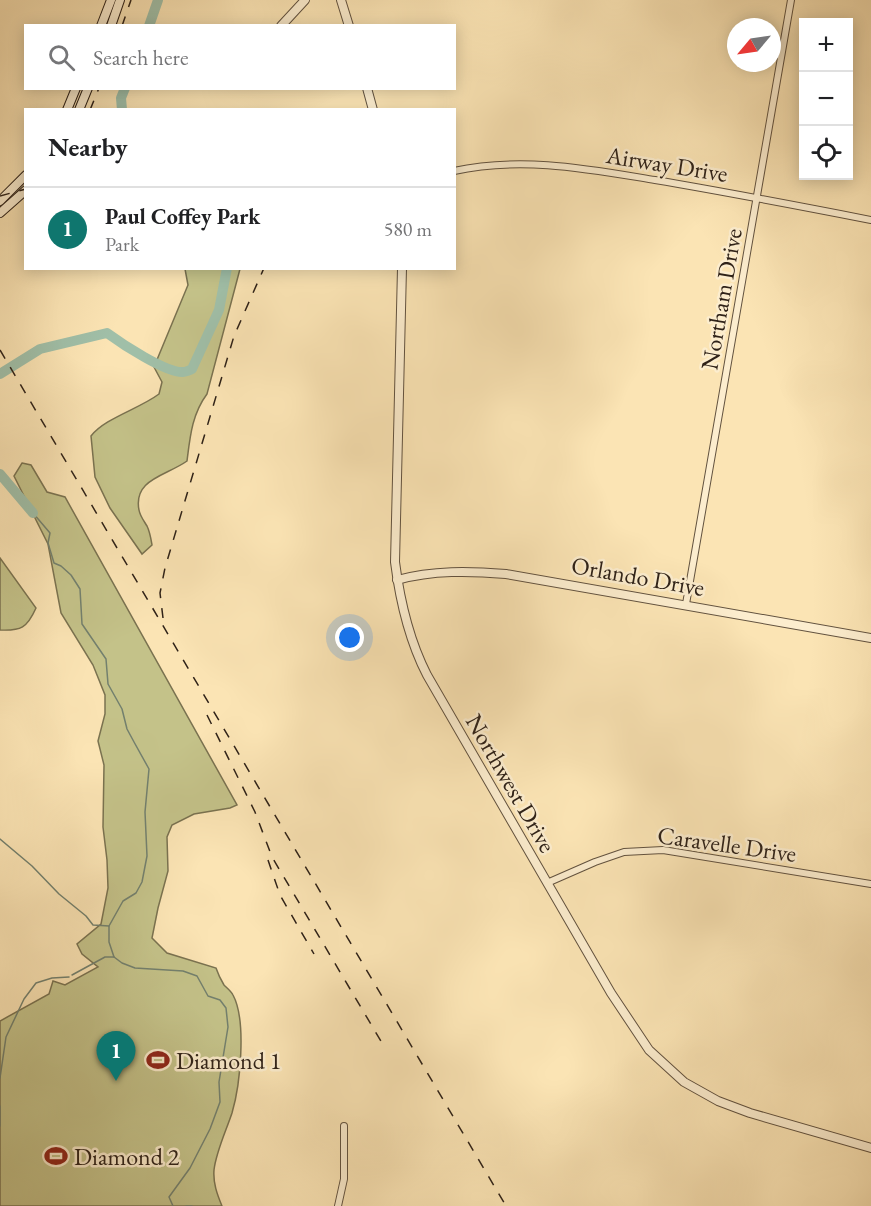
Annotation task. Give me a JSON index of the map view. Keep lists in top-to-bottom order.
{
  "streets": {
    "street": [
      "Airway Drive",
      "Northam Drive",
      "Orlando Drive",
      "Northwest Drive",
      "Caravelle Drive"
    ]
  },
  "crossings": [
    ["Airway Drive", "Northam Drive"],
    ["Northam Drive", "Orlando Drive"],
    ["Orlando Drive", "Northwest Drive"],
    ["Northwest Drive", "Caravelle Drive"]
  ],
  "places": {
    "sports": ["Diamond 1", "Diamond 2"]
  },
  "north": "bottom left",
  "page": {
    "map_buttons": ["+", "−"],
    "search": "Search here",
    "heading": "Nearby",
    "list": [
      {
        "mark": "1",
        "name": "Paul Coffey Park",
        "note": "Park",
        "value": "580 m"
      }
    ],
    "pins": "1"
  }
}
